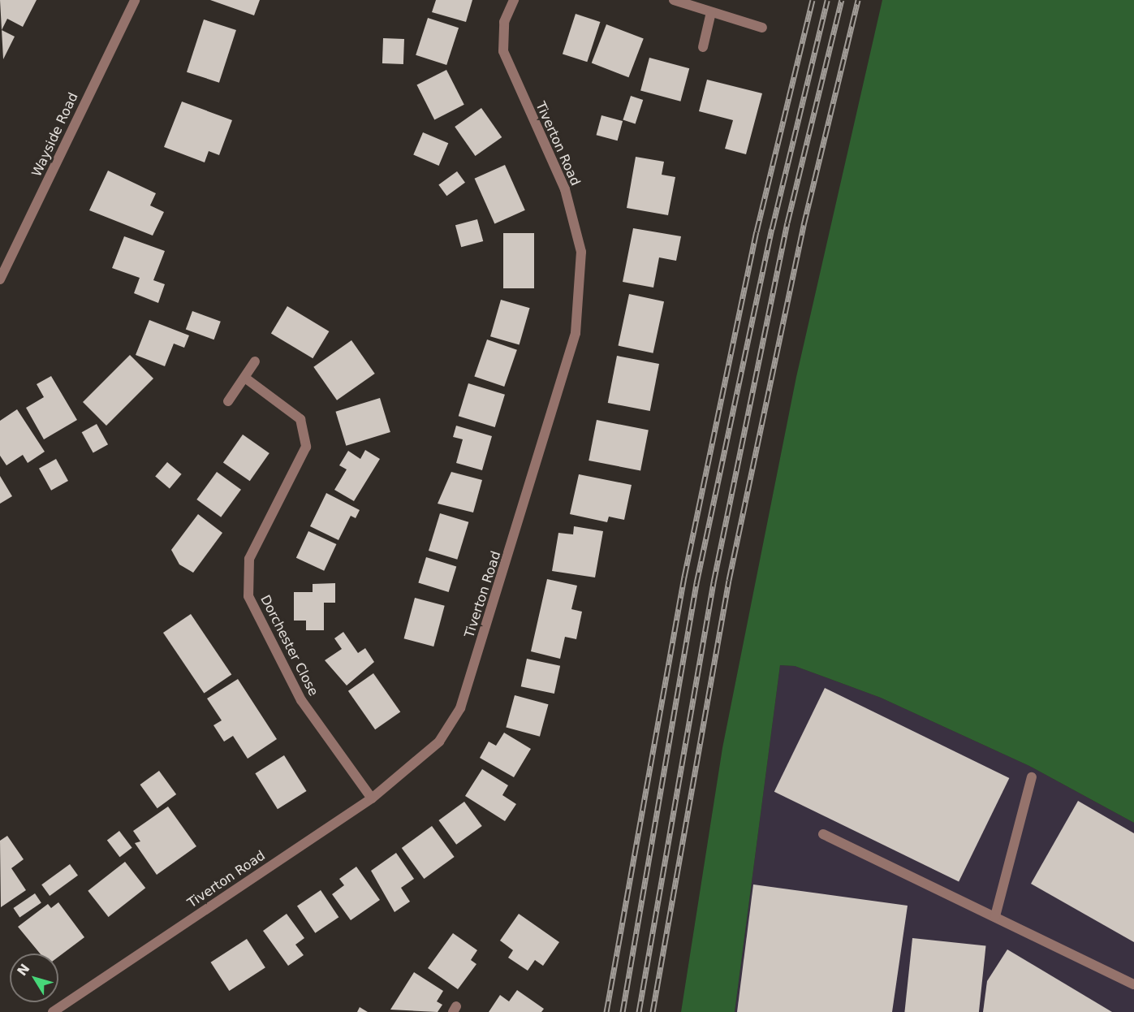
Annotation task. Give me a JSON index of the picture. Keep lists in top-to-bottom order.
{
  "streets": {
    "street": ["Wayside Road", "Tiverton Road", "Dorchester Close"]
  },
  "crossings": [
    ["Tiverton Road", "Dorchester Close"]
  ],
  "north": "top left"
}
